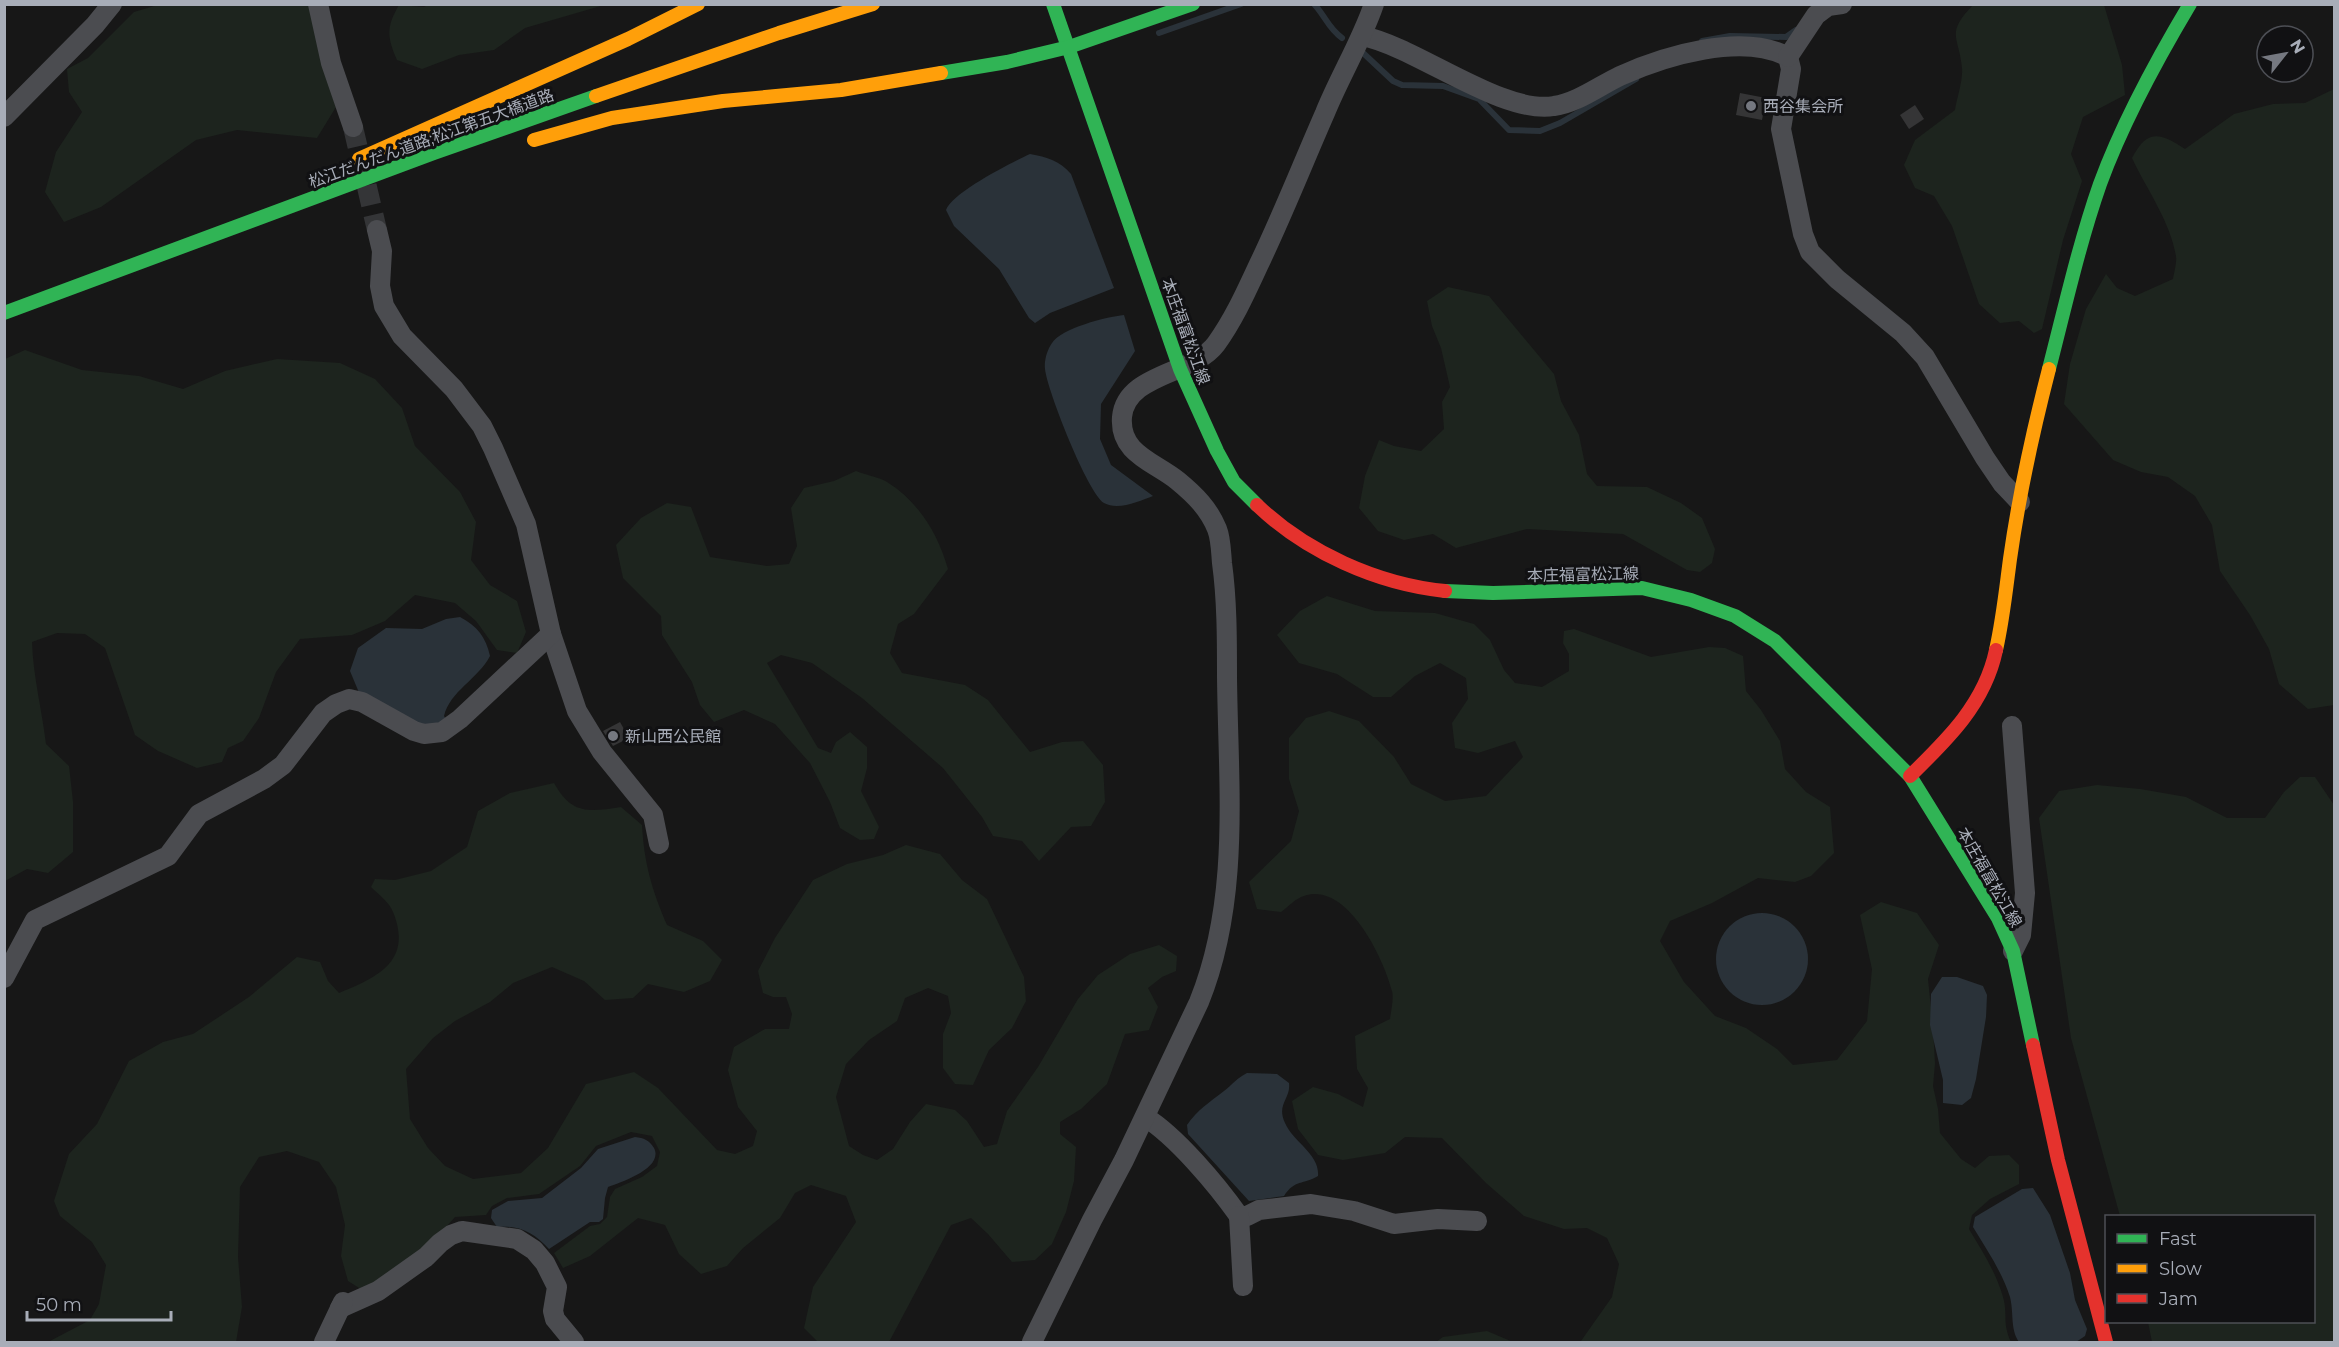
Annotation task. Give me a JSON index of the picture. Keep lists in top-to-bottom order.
{
  "streets": {
    "main road": ["松江だんだん道路;松江第五大橋道路", "本庄福富松江線"]
  },
  "places": ["西谷集会所", "新山西公民館"],
  "legend": ["Fast", "Slow", "Jam"],
  "scale_bar": "50 m",
  "north": "top right"
}
